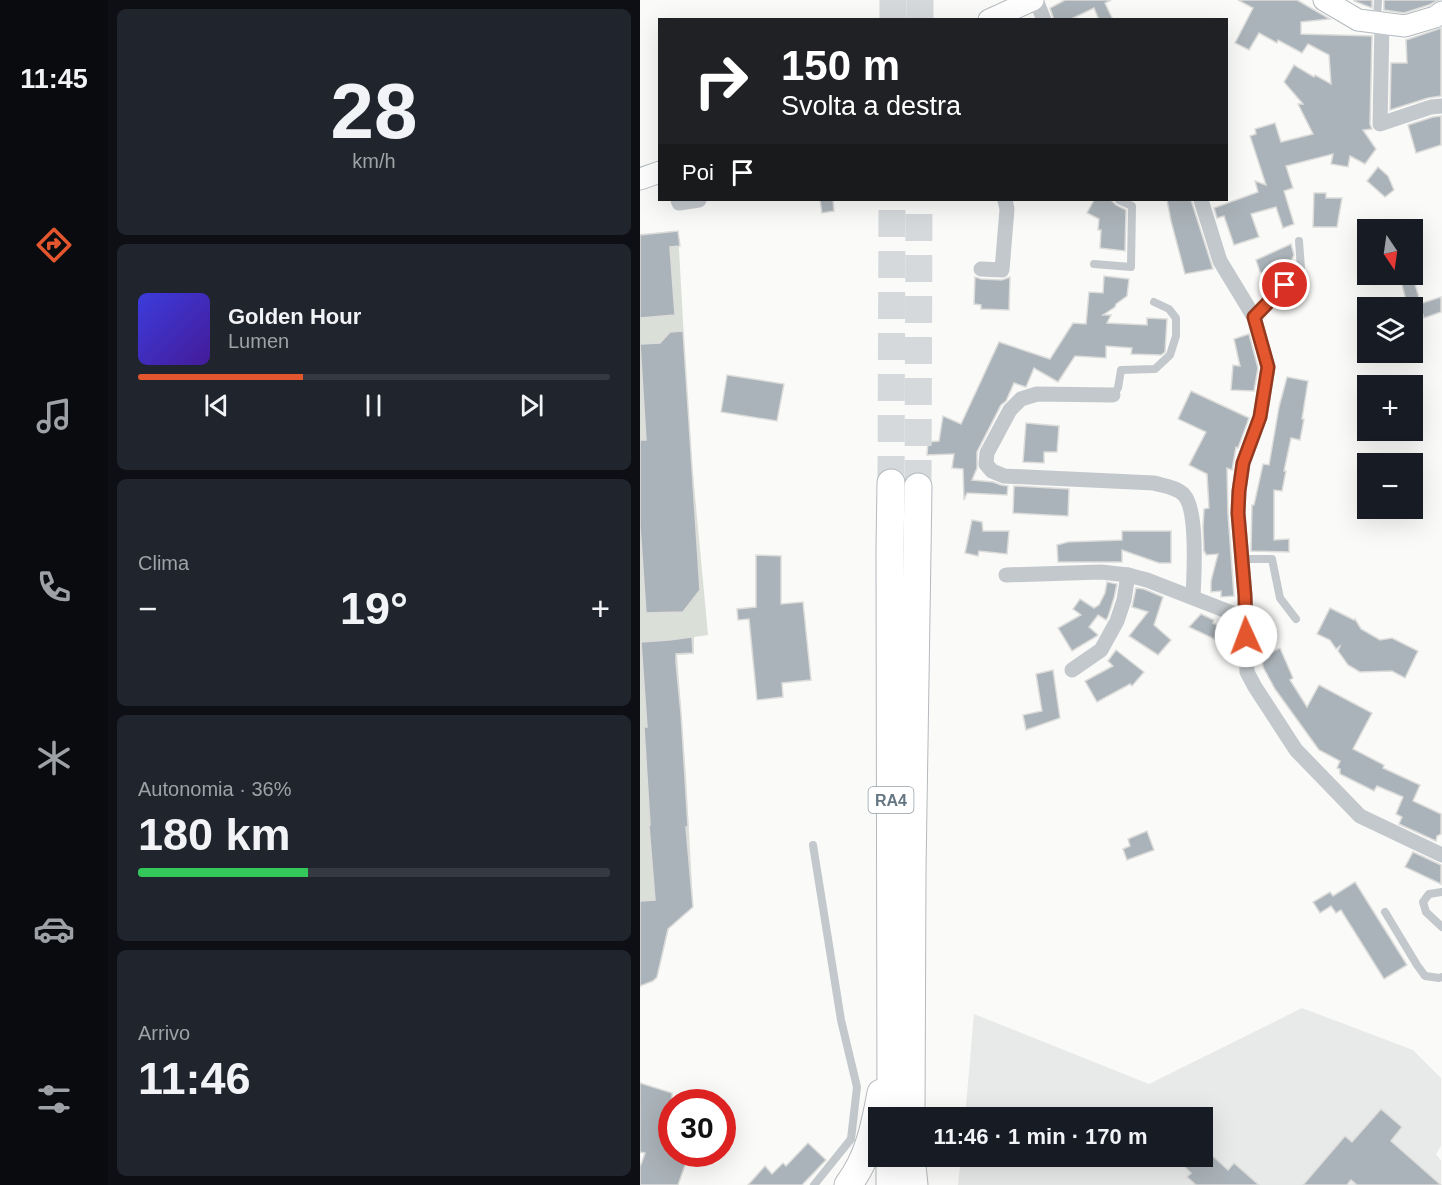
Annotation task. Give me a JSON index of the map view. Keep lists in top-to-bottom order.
{
  "streets": {
    "highway": ["RA4"]
  },
  "north": "bottom",
  "page": {
    "tabs": "11:45",
    "tile": [
      ["28", "km/h"],
      "Clima",
      ["Autonomia · 36%", "180 km"],
      ["Arrivo", "11:46"]
    ],
    "turn": ["150 m", "Svolta a destra"],
    "then": "Poi",
    "map_buttons": ["+", "−"],
    "song": ["Golden Hour", "Lumen"],
    "heat": ["−", "19°", "+"],
    "limit": "30",
    "trip": "11:46 · 1 min · 170 m"
  }
}
